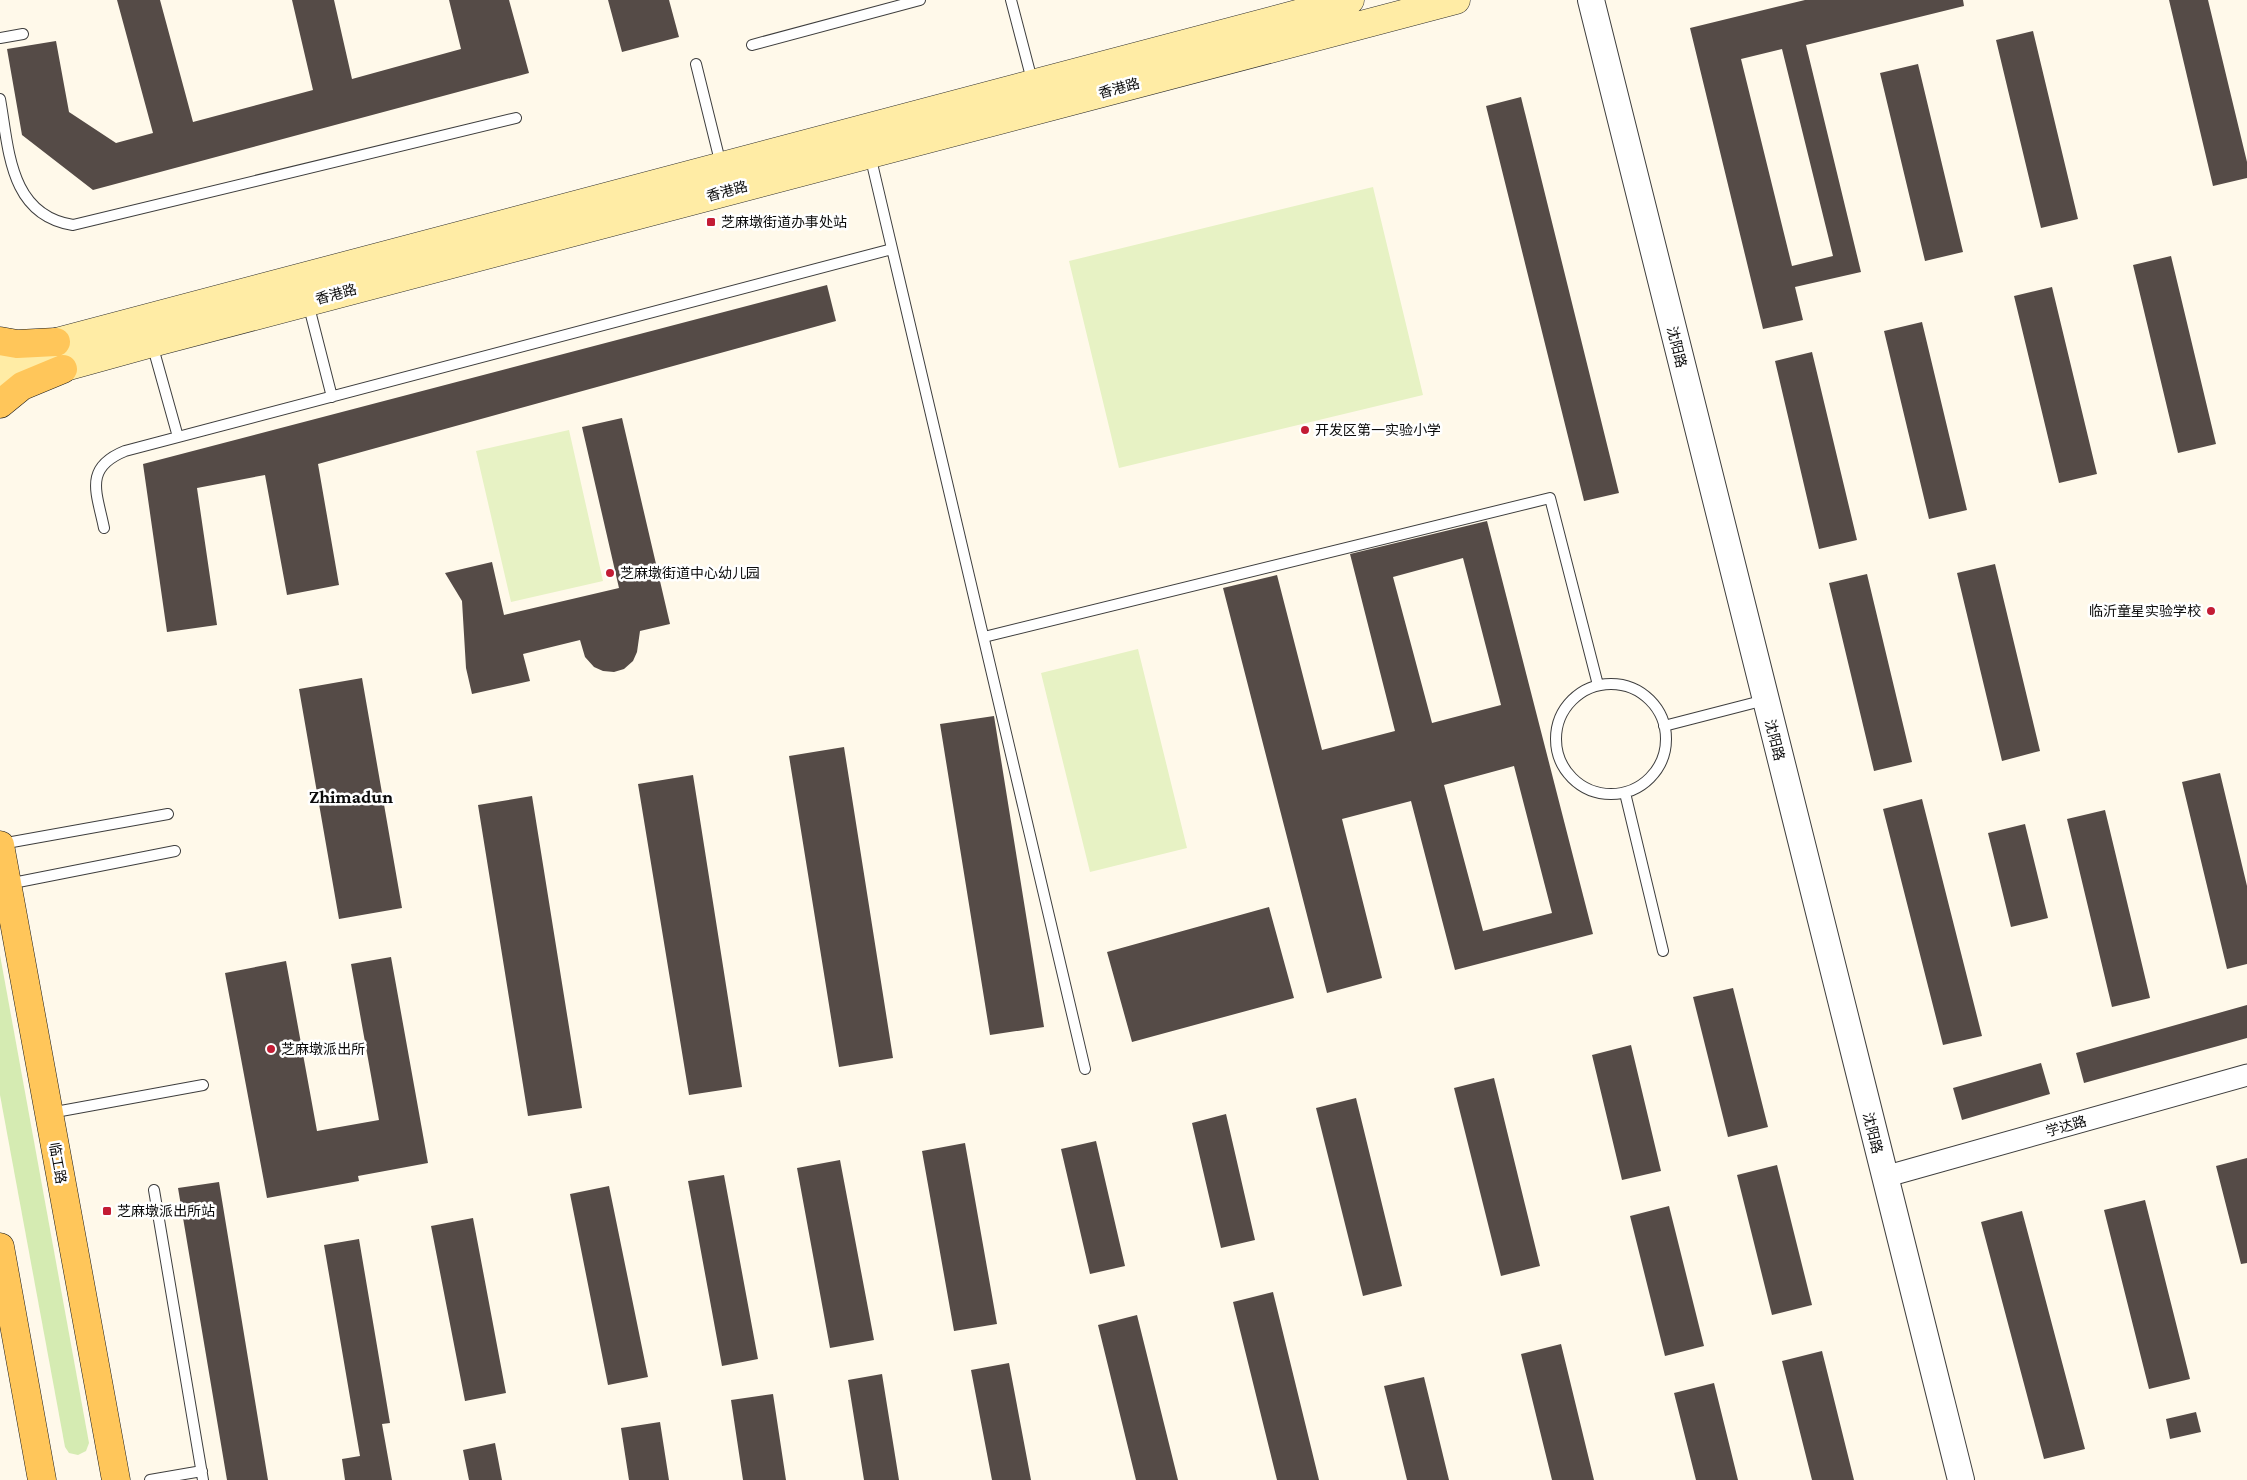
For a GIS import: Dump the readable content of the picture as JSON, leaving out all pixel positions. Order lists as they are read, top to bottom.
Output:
{
  "streets": {
    "main road": ["香港路", "临工路"],
    "street": ["沈阳路", "学达路"]
  },
  "crossings": [
    ["沈阳路", "学达路"]
  ],
  "districts": ["Zhimadun"],
  "places": {
    "transit": ["芝麻墩街道办事处站", "芝麻墩派出所站"],
    "other": [
      "开发区第一实验小学",
      "芝麻墩街道中心幼儿园",
      "临沂童星实验学校",
      "芝麻墩派出所"
    ]
  }
}
